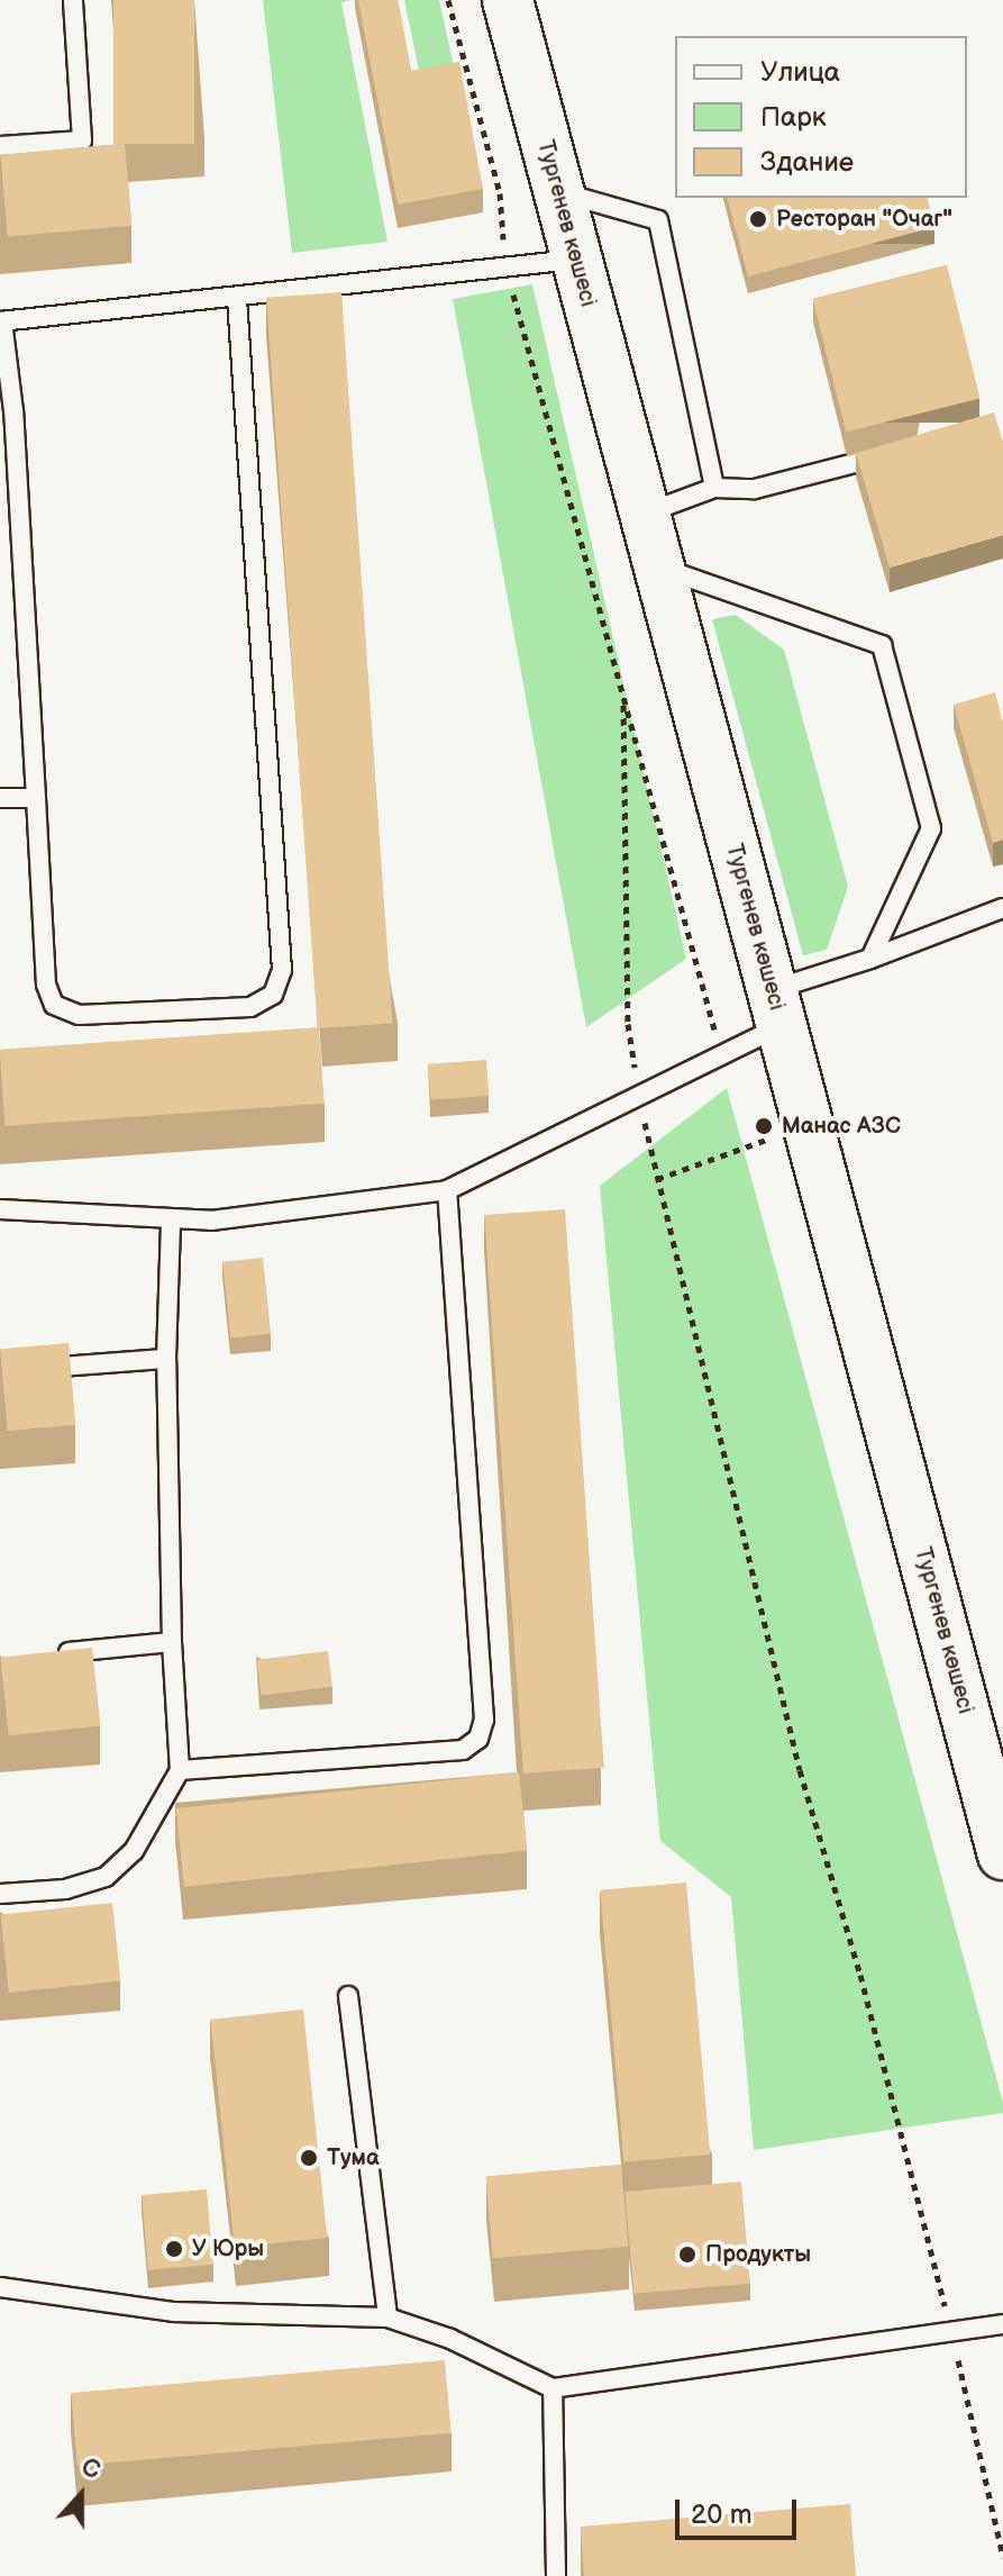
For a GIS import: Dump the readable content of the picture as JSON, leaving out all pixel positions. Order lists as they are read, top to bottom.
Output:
{
  "streets": {
    "main road": ["Тургенев көшесі"]
  },
  "places": [
    "Ресторан \"Очаг\"",
    "Манас АЗС",
    "Тума",
    "У Юры",
    "Продукты"
  ],
  "legend": ["Улица", "Парк", "Здание"],
  "scale_bar": "20 m",
  "north": "top"
}
